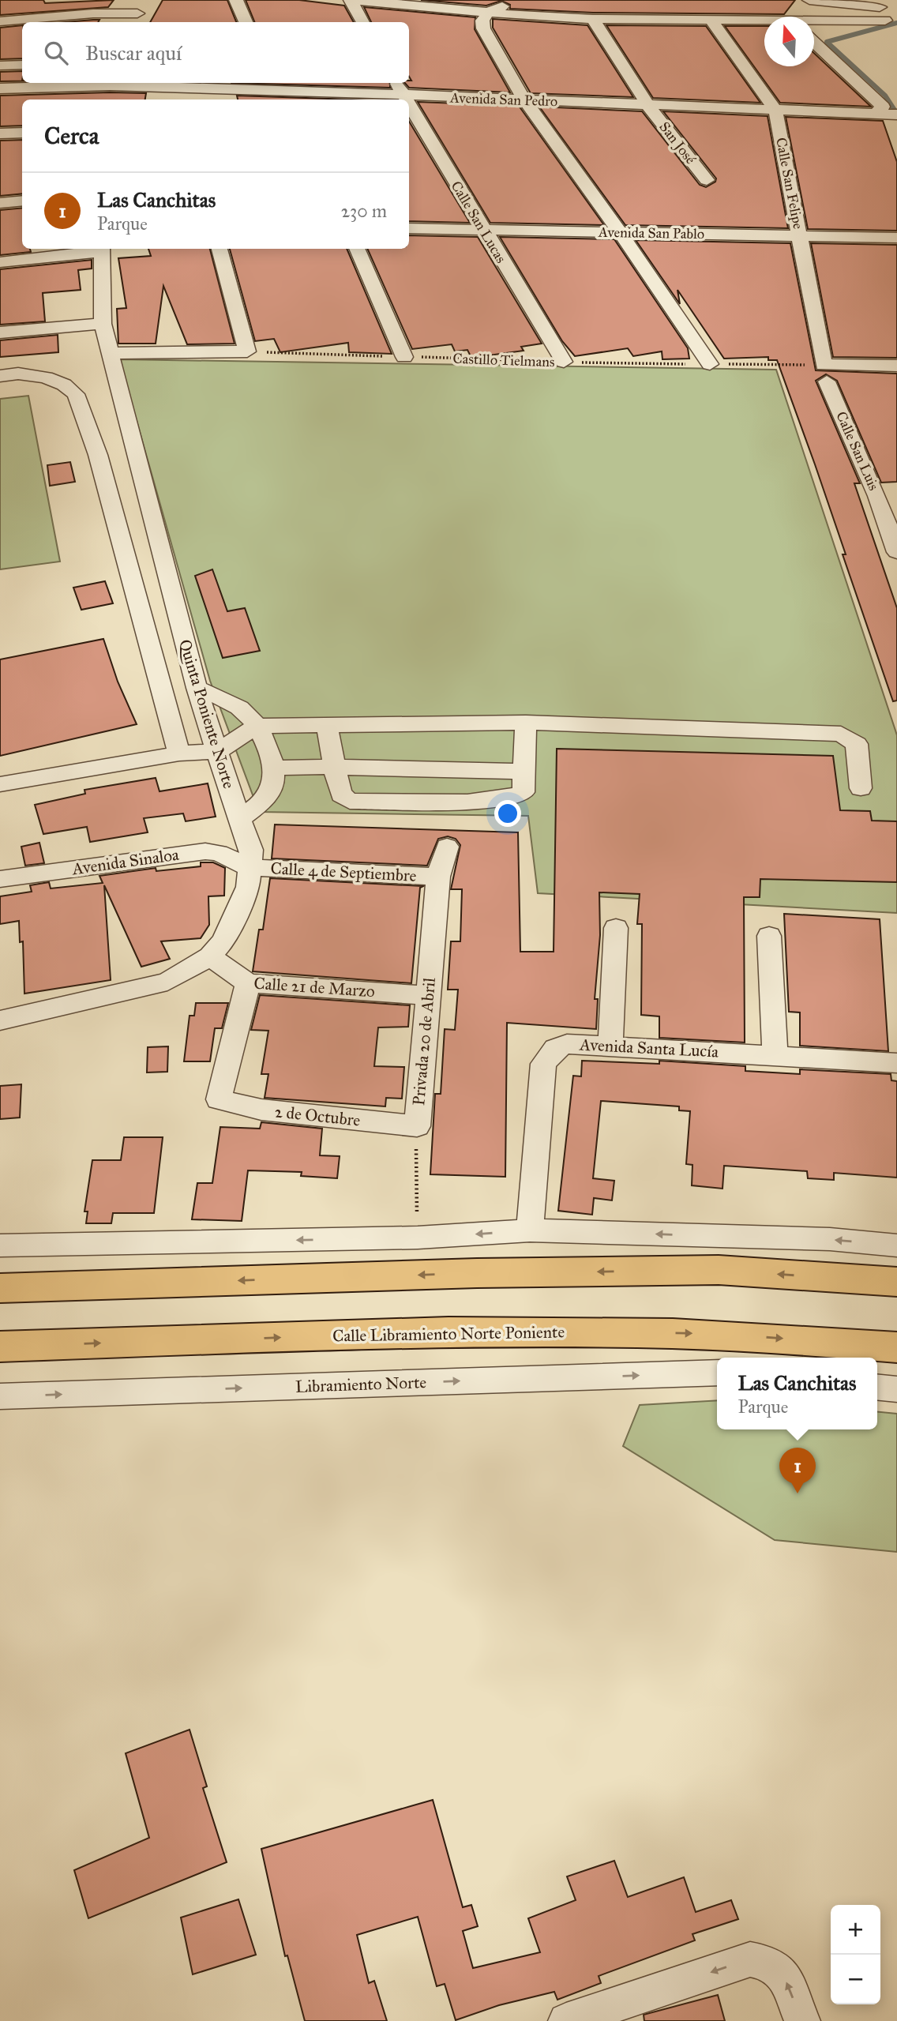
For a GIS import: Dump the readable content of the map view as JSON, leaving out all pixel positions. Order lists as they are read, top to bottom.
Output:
{
  "streets": {
    "highway": ["Calle Libramiento Norte Poniente"],
    "street": [
      "Avenida San Pedro",
      "San José",
      "Calle San Felipe",
      "Calle San Lucas",
      "Avenida San Pablo",
      "Calle San Luis",
      "Quinta Poniente Norte",
      "Avenida Sinaloa",
      "Calle 4 de Septiembre",
      "Calle 21 de Marzo",
      "Privada 20 de Abril",
      "Avenida Santa Lucía",
      "2 de Octubre",
      "Libramiento Norte"
    ],
    "path": ["Castillo Tielmans"]
  },
  "crossings": [
    ["Avenida San Pedro", "San José"],
    ["Avenida San Pedro", "Calle San Felipe"],
    ["Avenida San Pedro", "Calle San Lucas"],
    ["Calle San Felipe", "Avenida San Pablo"],
    ["Calle San Felipe", "Castillo Tielmans"],
    ["Calle San Felipe", "Calle San Luis"],
    ["Calle San Lucas", "Avenida San Pablo"],
    ["Calle San Lucas", "Castillo Tielmans"],
    ["Castillo Tielmans", "Calle San Luis"],
    ["Quinta Poniente Norte", "Avenida Sinaloa"],
    ["Quinta Poniente Norte", "Calle 4 de Septiembre"],
    ["Quinta Poniente Norte", "Calle 21 de Marzo"],
    ["Avenida Sinaloa", "Calle 4 de Septiembre"],
    ["Calle 4 de Septiembre", "Privada 20 de Abril"],
    ["Calle 21 de Marzo", "Privada 20 de Abril"],
    ["Calle 21 de Marzo", "2 de Octubre"],
    ["Privada 20 de Abril", "2 de Octubre"]
  ],
  "north": "top",
  "page": {
    "search": "Buscar aquí",
    "heading": "Cerca",
    "list": [
      {
        "mark": "1",
        "name": "Las Canchitas",
        "note": "Parque",
        "value": "230 m"
      }
    ],
    "popup": ["Las Canchitas", "Parque"],
    "pins": "1",
    "map_buttons": ["+", "−"]
  }
}
